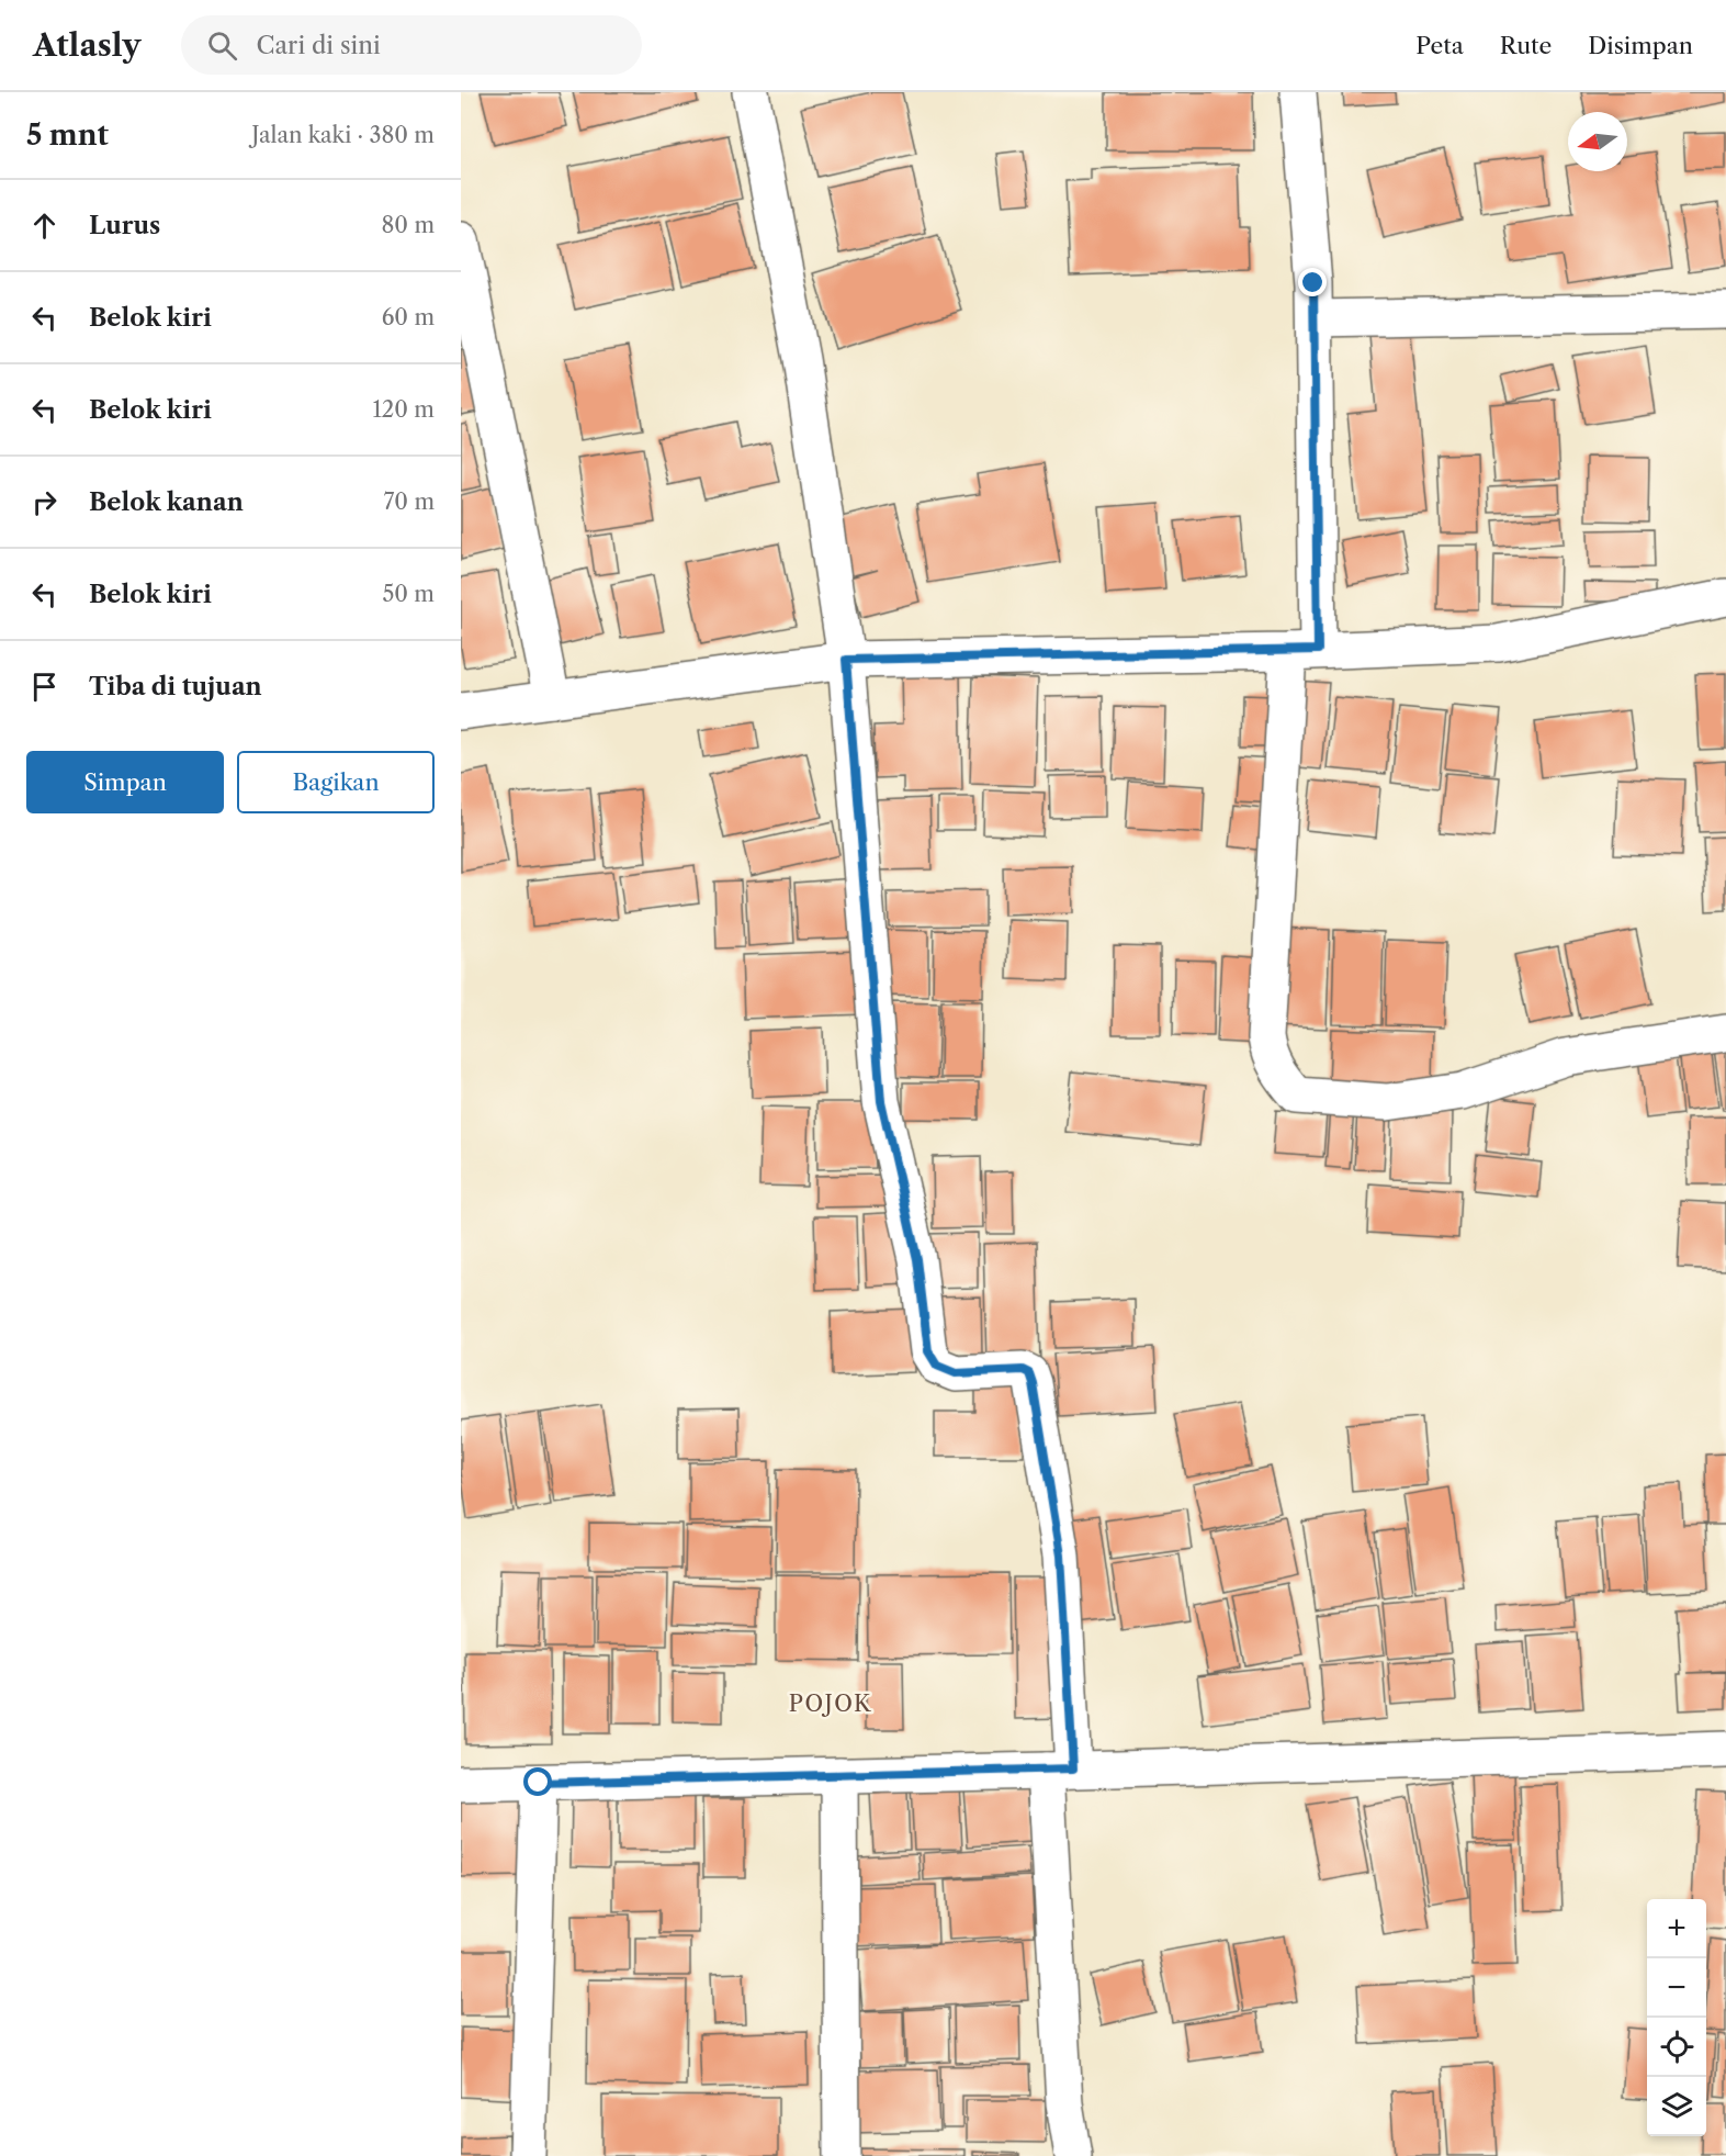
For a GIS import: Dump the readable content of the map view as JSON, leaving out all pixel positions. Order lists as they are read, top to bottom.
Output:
{
  "districts": ["POJOK"],
  "north": "left",
  "page": {
    "header": "Atlasly",
    "search": "Cari di sini",
    "nav": ["Peta", "Rute", "Disimpan"],
    "heading": ["5 mnt", "Jalan kaki · 380 m"],
    "list": [
      ["Lurus", "80 m"],
      ["Belok kiri", "60 m"],
      ["Belok kiri", "120 m"],
      ["Belok kanan", "70 m"],
      ["Belok kiri", "50 m"],
      "Tiba di tujuan"
    ],
    "buttons": ["Simpan", "Bagikan"],
    "map_buttons": ["+", "−"]
  }
}
